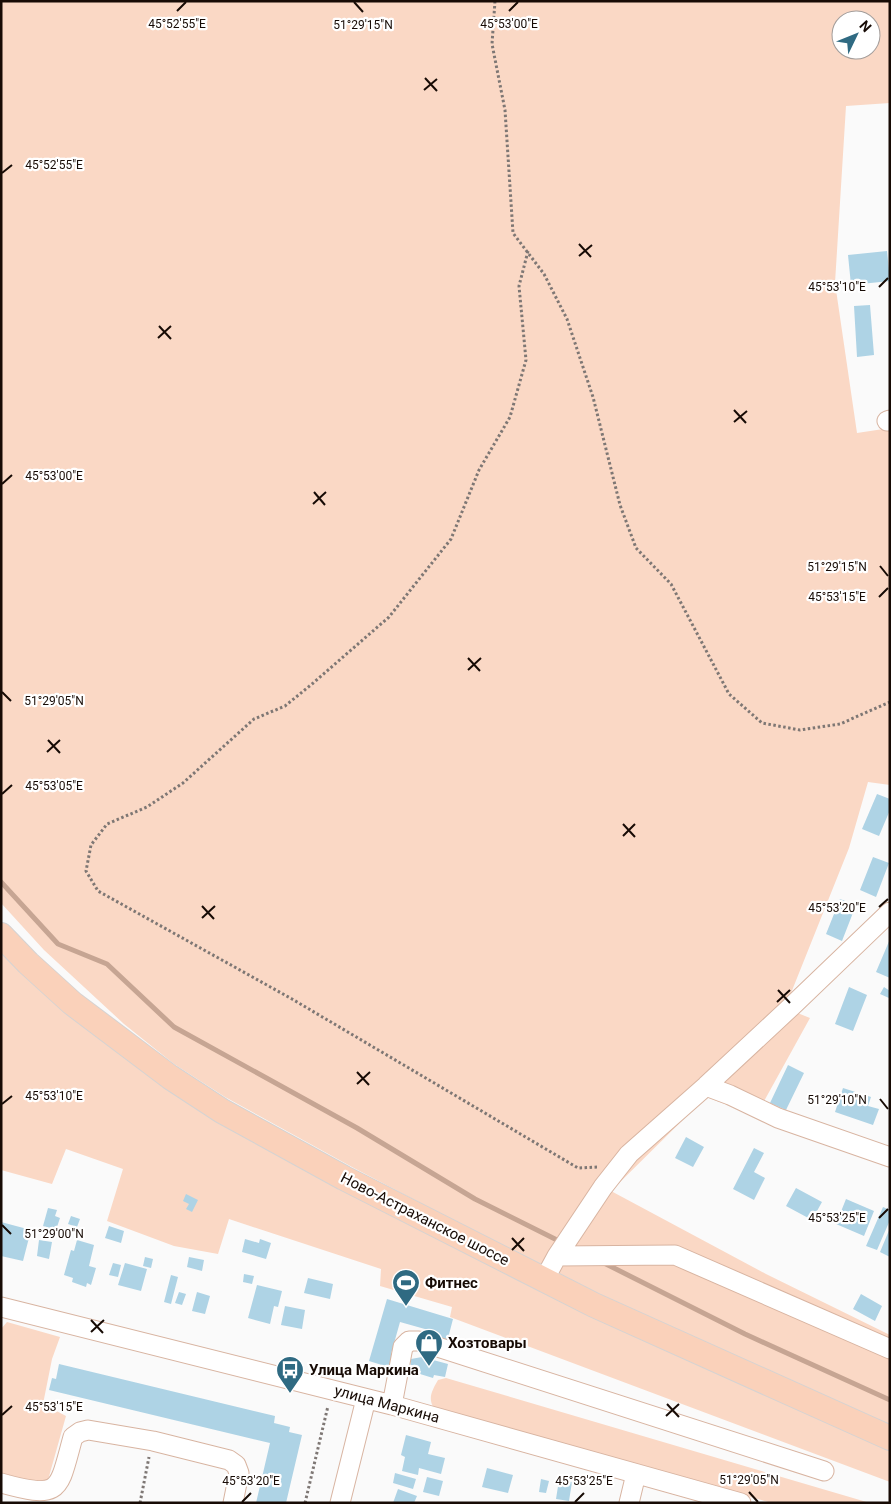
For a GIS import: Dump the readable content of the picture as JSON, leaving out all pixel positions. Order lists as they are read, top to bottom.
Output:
{
  "streets": {
    "main road": ["Ново-Астраханское шоссе"],
    "street": ["улица Маркина"]
  },
  "places": {
    "sports": ["Фитнес"],
    "shop": ["Хозтовары"],
    "bus stop": ["Улица Маркина"]
  },
  "north": "top right",
  "coordinates": [
    "45°53'00\"E",
    "45°52'55\"E",
    "51°29'15\"N",
    "45°53'10\"E",
    "45°53'15\"E",
    "51°29'05\"N",
    "45°53'05\"E",
    "45°53'20\"E",
    "51°29'10\"N",
    "45°53'25\"E",
    "51°29'00\"N"
  ]
}
